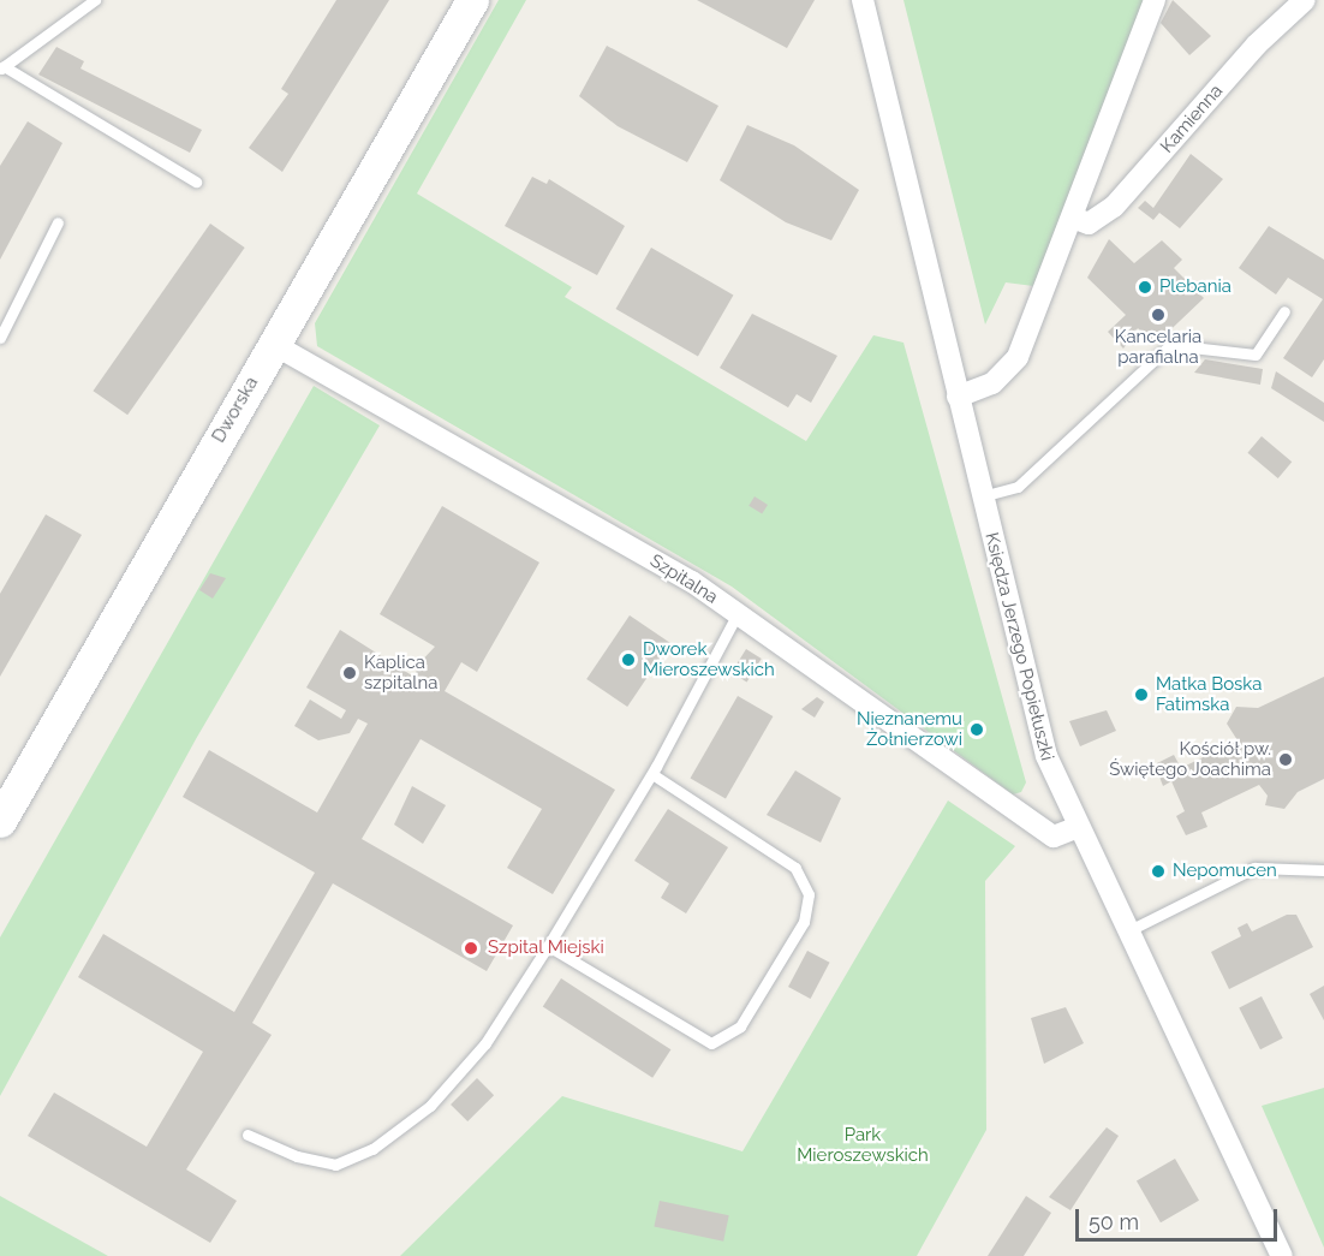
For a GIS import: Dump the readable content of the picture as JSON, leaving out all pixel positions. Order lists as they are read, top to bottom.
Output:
{
  "streets": {
    "street": [
      "Kamienna",
      "Dworska",
      "Szpitalna",
      "Księdza Jerzego Popiełuszki"
    ]
  },
  "crossings": [
    ["Dworska", "Szpitalna"],
    ["Szpitalna", "Księdza Jerzego Popiełuszki"]
  ],
  "parks": ["Park Mieroszewskich"],
  "places": [
    "Plebania",
    "Kancelaria parafialna",
    "Dworek Mieroszewskich",
    "Kaplica szpitalna",
    "Matka Boska Fatimska",
    "Nieznanemu Żołnierzowi",
    "Kościół pw. Świętego Joachima",
    "Nepomucen",
    "Szpital Miejski"
  ],
  "scale_bar": "50 m"
}
